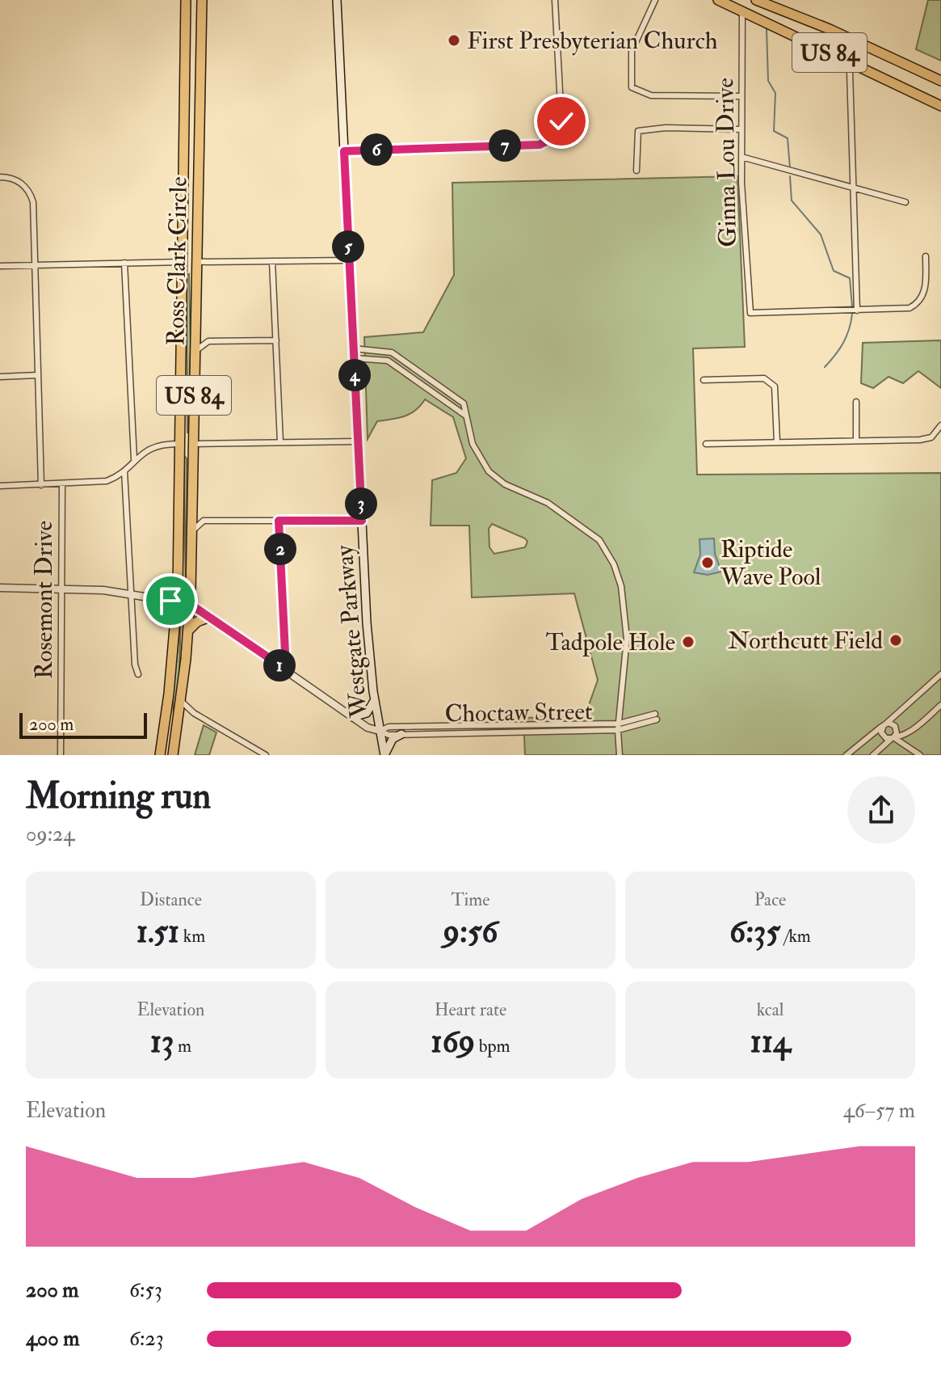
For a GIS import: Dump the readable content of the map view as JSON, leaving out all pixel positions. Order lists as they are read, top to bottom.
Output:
{
  "streets": {
    "highway": ["US 84", "Ross Clark Circle"],
    "main road": ["Westgate Parkway"],
    "street": ["Ginna Lou Drive", "Rosemont Drive", "Choctaw Street"]
  },
  "crossings": [
    ["US 84", "Ginna Lou Drive"],
    ["Ross Clark Circle", "Choctaw Street"],
    ["Rosemont Drive", "Choctaw Street"],
    ["Westgate Parkway", "Choctaw Street"]
  ],
  "places": [
    "First Presbyterian Church",
    "Riptide Wave Pool",
    "Northcutt Field",
    "Tadpole Hole"
  ],
  "scale_bar": "200 m",
  "page": {
    "pins": [
      "7",
      "6",
      "5",
      "4",
      "3",
      "2",
      "1"
    ],
    "scale": "200 m",
    "heading": ["Morning run", "09:24"],
    "stats": [
      ["Distance", "1.51 km"],
      ["Time", "9:56"],
      ["Pace", "6:35 /km"],
      ["Elevation", "13 m"],
      ["Heart rate", "169 bpm"],
      ["kcal", "114"]
    ],
    "chart": ["Elevation", "46–57 m"],
    "list": [
      {
        "name": "200 m",
        "note": "6:53"
      },
      {
        "name": "400 m",
        "note": "6:23"
      }
    ]
  }
}
